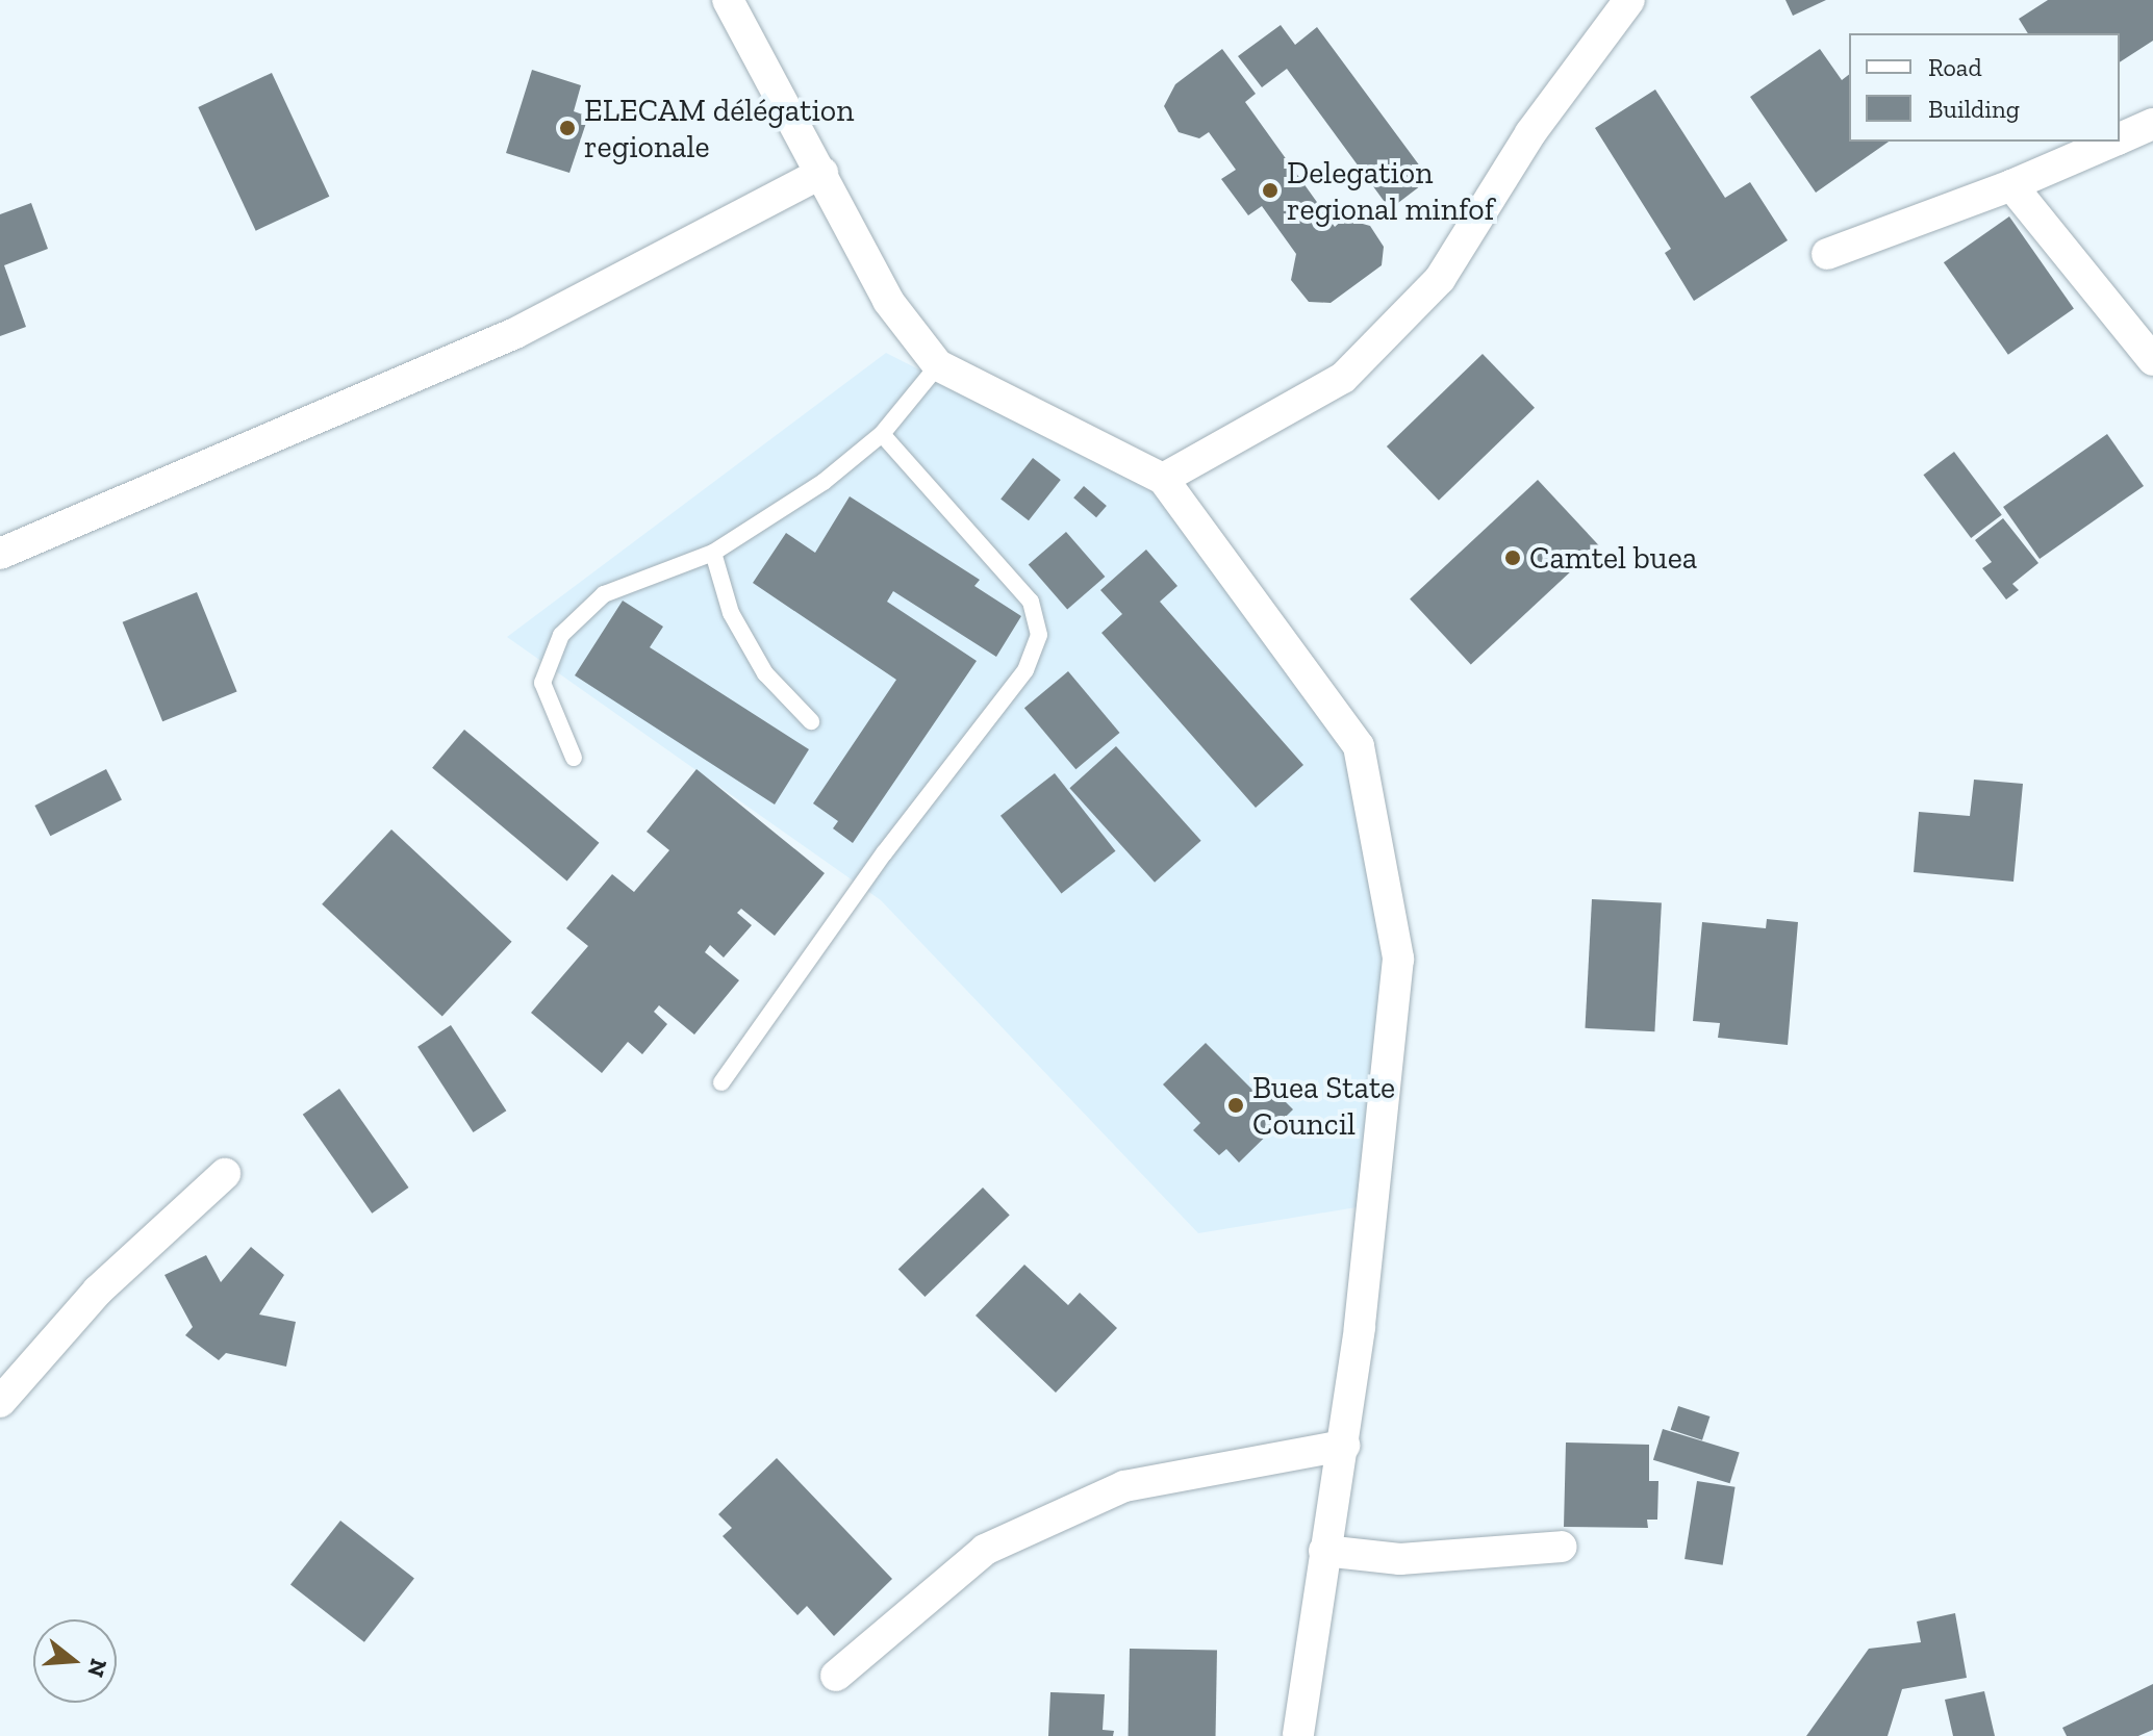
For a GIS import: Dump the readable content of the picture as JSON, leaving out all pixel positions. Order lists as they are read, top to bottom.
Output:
{
  "places": [
    "ELECAM délégation regionale",
    "Delegation regional minfof",
    "Camtel buea",
    "Buea State Council"
  ],
  "legend": ["Road", "Building"],
  "north": "right"
}
